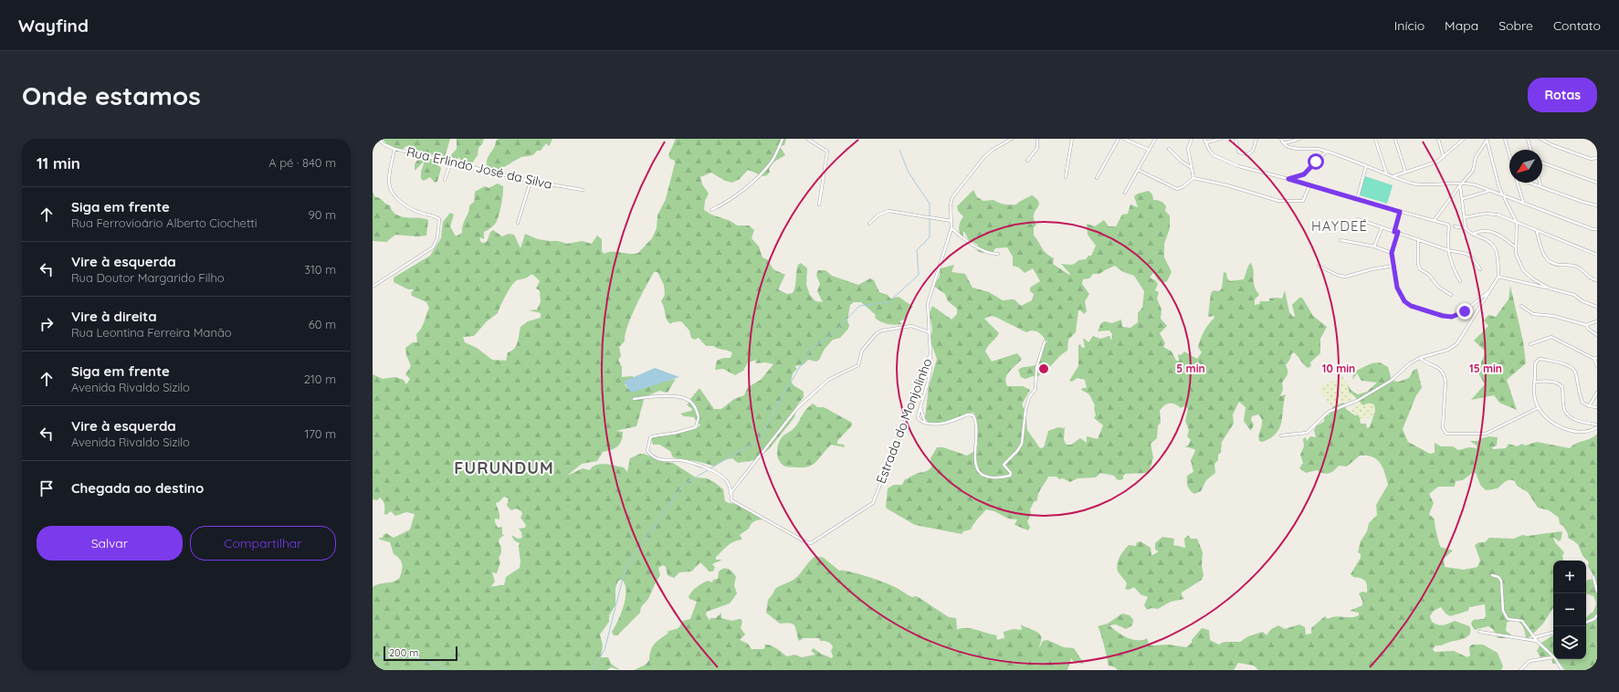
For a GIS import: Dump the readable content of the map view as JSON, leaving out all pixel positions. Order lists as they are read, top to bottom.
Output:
{
  "streets": {
    "street": ["Rua Erlindo José da Silva", "Estrada do Monjolinho"]
  },
  "districts": ["HAYDEÉ", "FURUNDUM"],
  "scale_bar": "200 m",
  "north": "bottom left",
  "page": {
    "header": "Wayfind",
    "nav": [
      "Início",
      "Mapa",
      "Sobre",
      "Contato"
    ],
    "buttons": [
      "Rotas",
      ["Salvar", "Compartilhar"]
    ],
    "title": "Onde estamos",
    "heading": ["11 min", "A pé · 840 m"],
    "list": [
      ["Siga em frente", "Rua Ferrovioário Alberto Ciochetti", "90 m"],
      ["Vire à esquerda", "Rua Doutor Margarido Filho", "310 m"],
      ["Vire à direita", "Rua Leontina Ferreira Manão", "60 m"],
      ["Siga em frente", "Avenida Rivaldo Sizilo", "210 m"],
      ["Vire à esquerda", "Avenida Rivaldo Sizilo", "170 m"],
      "Chegada ao destino"
    ],
    "map_buttons": ["+", "−"],
    "scale": "200 m"
  },
  "rings": ["5 min", "10 min", "15 min"]
}
